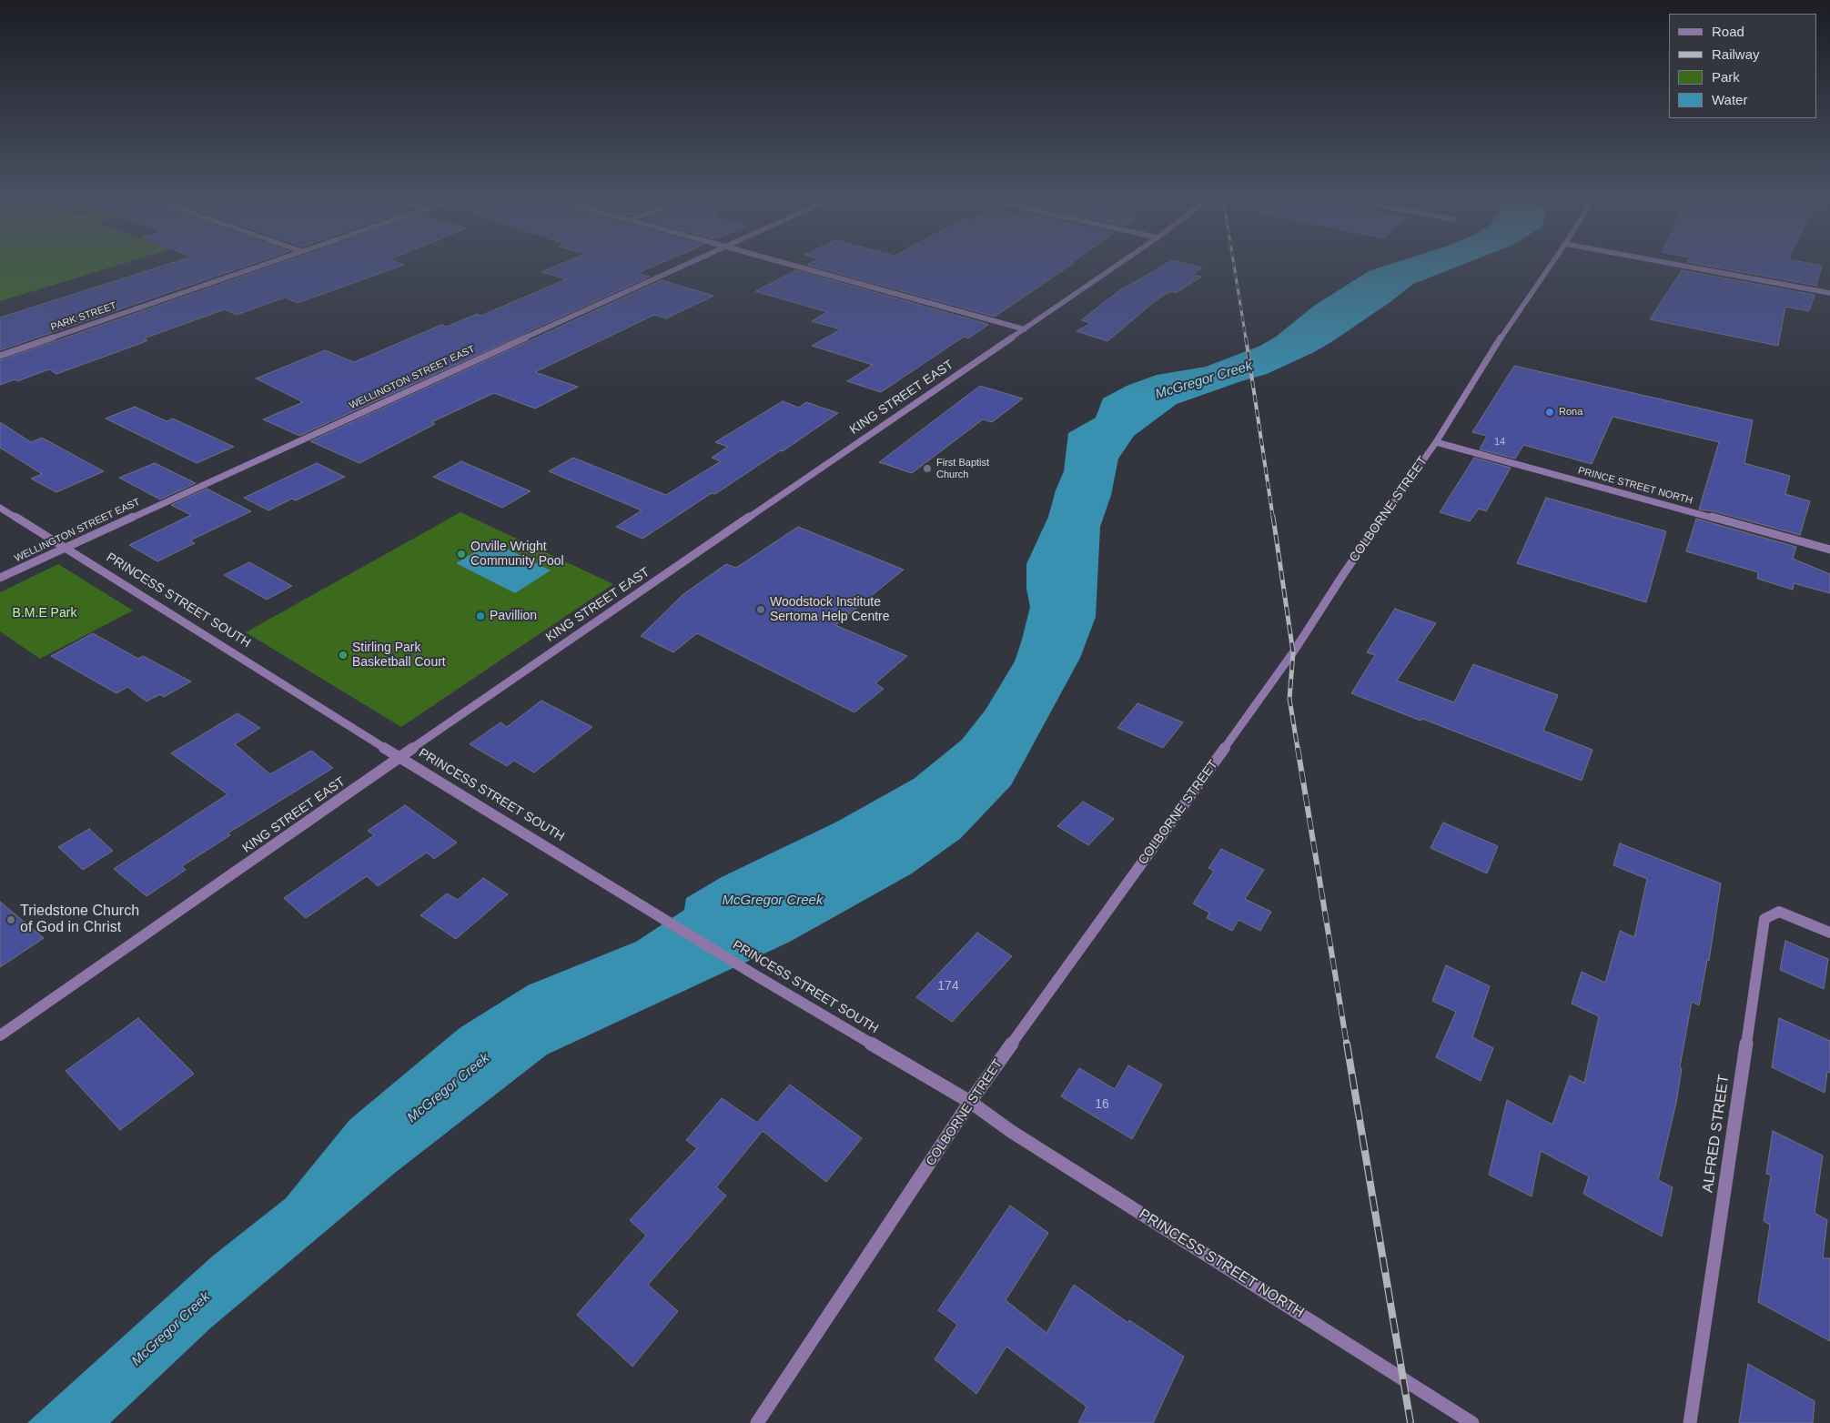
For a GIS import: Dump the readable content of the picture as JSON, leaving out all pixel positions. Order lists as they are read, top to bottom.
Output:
{
  "streets": {
    "street": [
      "PARK STREET",
      "WELLINGTON STREET EAST",
      "KING STREET EAST",
      "PRINCE STREET NORTH",
      "COLBORNE STREET",
      "PRINCESS STREET SOUTH",
      "ALFRED STREET",
      "PRINCESS STREET NORTH"
    ]
  },
  "crossings": [
    ["WELLINGTON STREET EAST", "PRINCESS STREET SOUTH"],
    ["KING STREET EAST", "PRINCESS STREET SOUTH"],
    ["PRINCE STREET NORTH", "COLBORNE STREET"],
    ["COLBORNE STREET", "PRINCESS STREET SOUTH"],
    ["COLBORNE STREET", "PRINCESS STREET NORTH"],
    ["PRINCESS STREET SOUTH", "PRINCESS STREET NORTH"]
  ],
  "water": ["McGregor Creek"],
  "parks": ["B.M.E Park"],
  "places": [
    "Rona",
    "First Baptist Church",
    "Orville Wright Community Pool",
    "Woodstock Institute Sertoma Help Centre",
    "Pavillion",
    "Stirling Park Basketball Court",
    "Triedstone Church of God in Christ"
  ],
  "house_numbers": ["14", "174", "16"],
  "legend": [
    "Road",
    "Railway",
    "Park",
    "Water"
  ]
}
